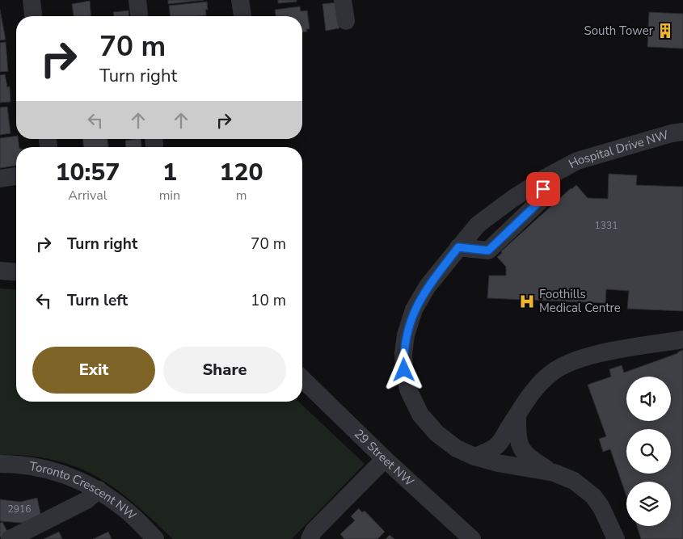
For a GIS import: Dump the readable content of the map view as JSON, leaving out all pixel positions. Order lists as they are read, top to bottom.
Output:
{
  "streets": {
    "street": ["Hospital Drive NW", "29 Street NW", "Toronto Crescent NW"]
  },
  "places": {
    "building": ["South Tower"],
    "hospital": ["Foothills Medical Centre"]
  },
  "house_numbers": ["1331", "2916"],
  "page": {
    "turn": ["70 m", "Turn right"],
    "eta": [
      "10:57",
      "Arrival",
      "1",
      "min",
      "120",
      "m"
    ],
    "list": [
      {
        "name": "Turn right",
        "value": "70 m"
      },
      {
        "name": "Turn left",
        "value": "10 m"
      }
    ],
    "buttons": ["Exit", "Share"]
  }
}
